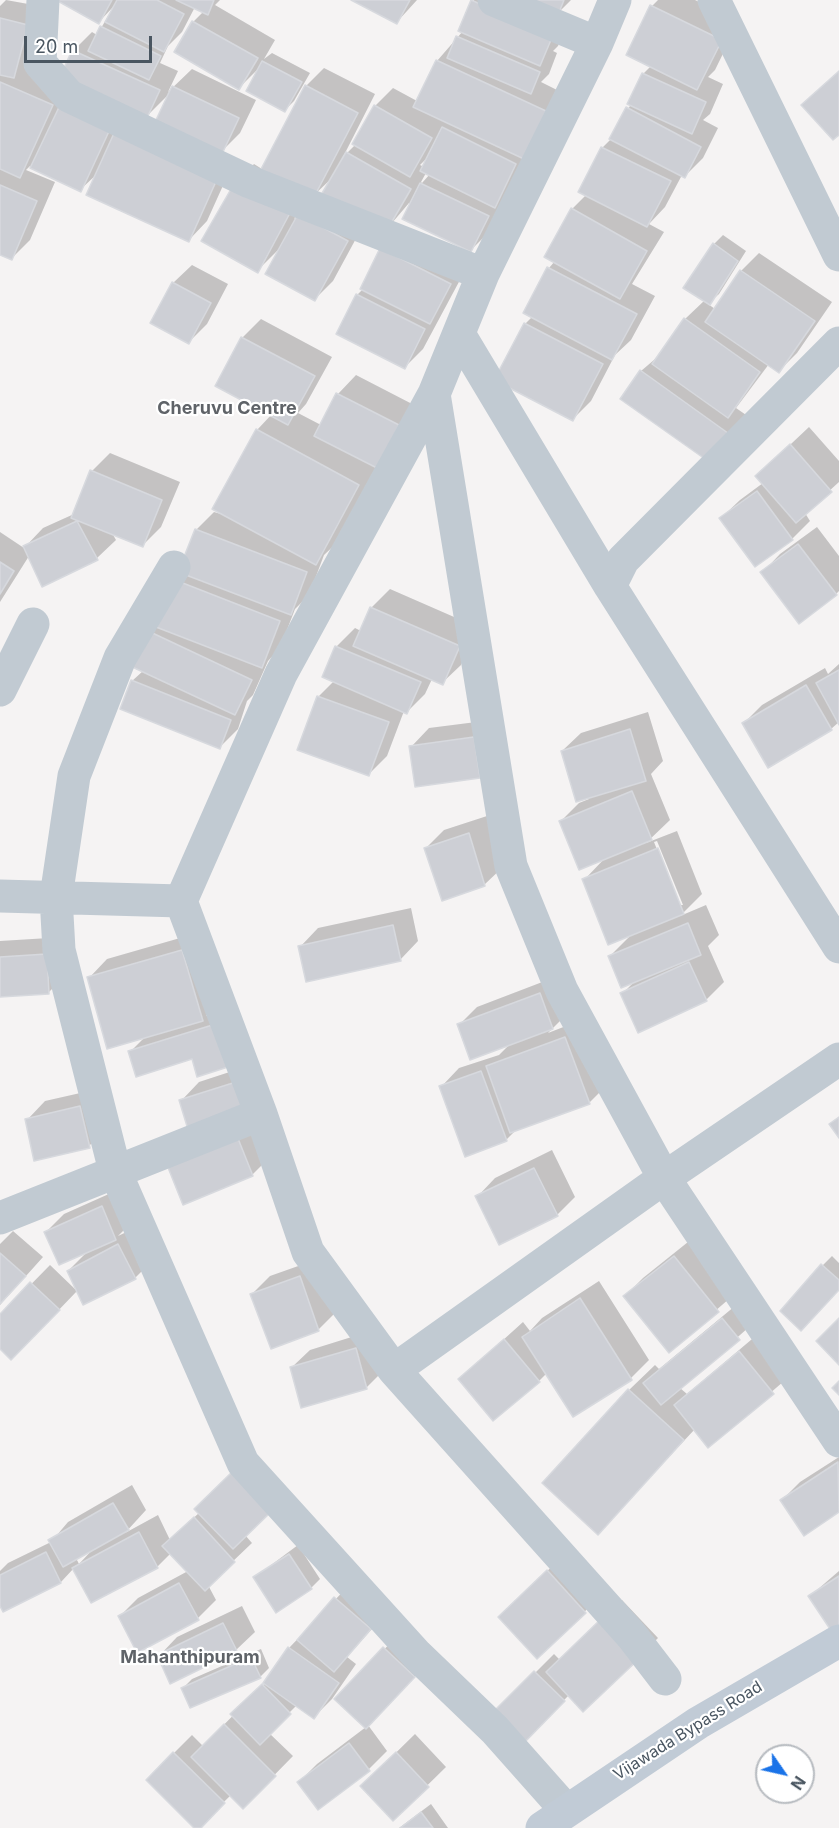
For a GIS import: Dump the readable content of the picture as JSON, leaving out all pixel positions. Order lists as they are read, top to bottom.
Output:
{
  "streets": {
    "main road": ["Vijawada Bypass Road"]
  },
  "districts": ["Cheruvu Centre", "Mahanthipuram"],
  "scale_bar": "20 m",
  "north": "bottom right"
}
